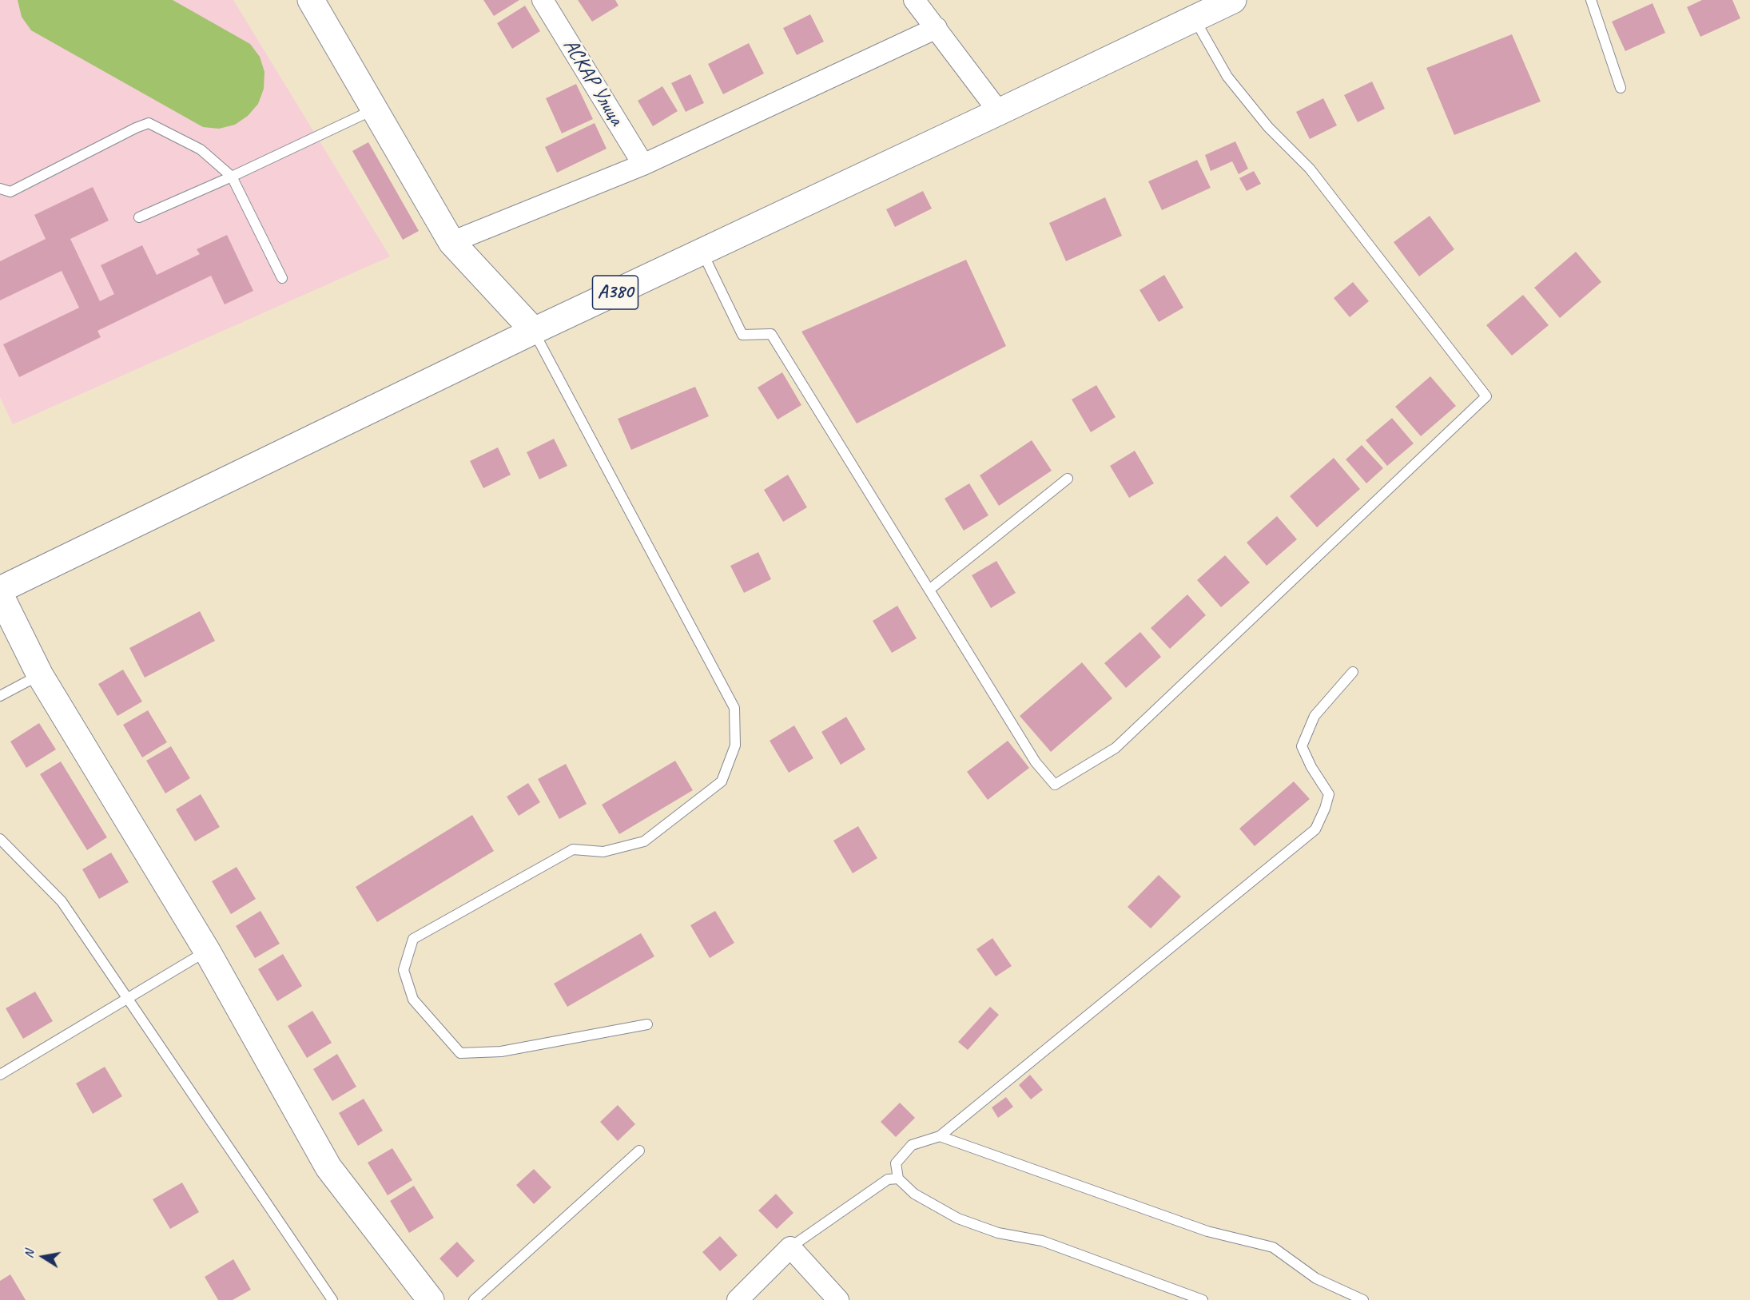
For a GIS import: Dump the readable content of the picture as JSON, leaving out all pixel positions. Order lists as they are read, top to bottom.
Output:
{
  "streets": {
    "main road": ["A380"],
    "street": ["АСКАР Улица"]
  },
  "north": "left"
}
